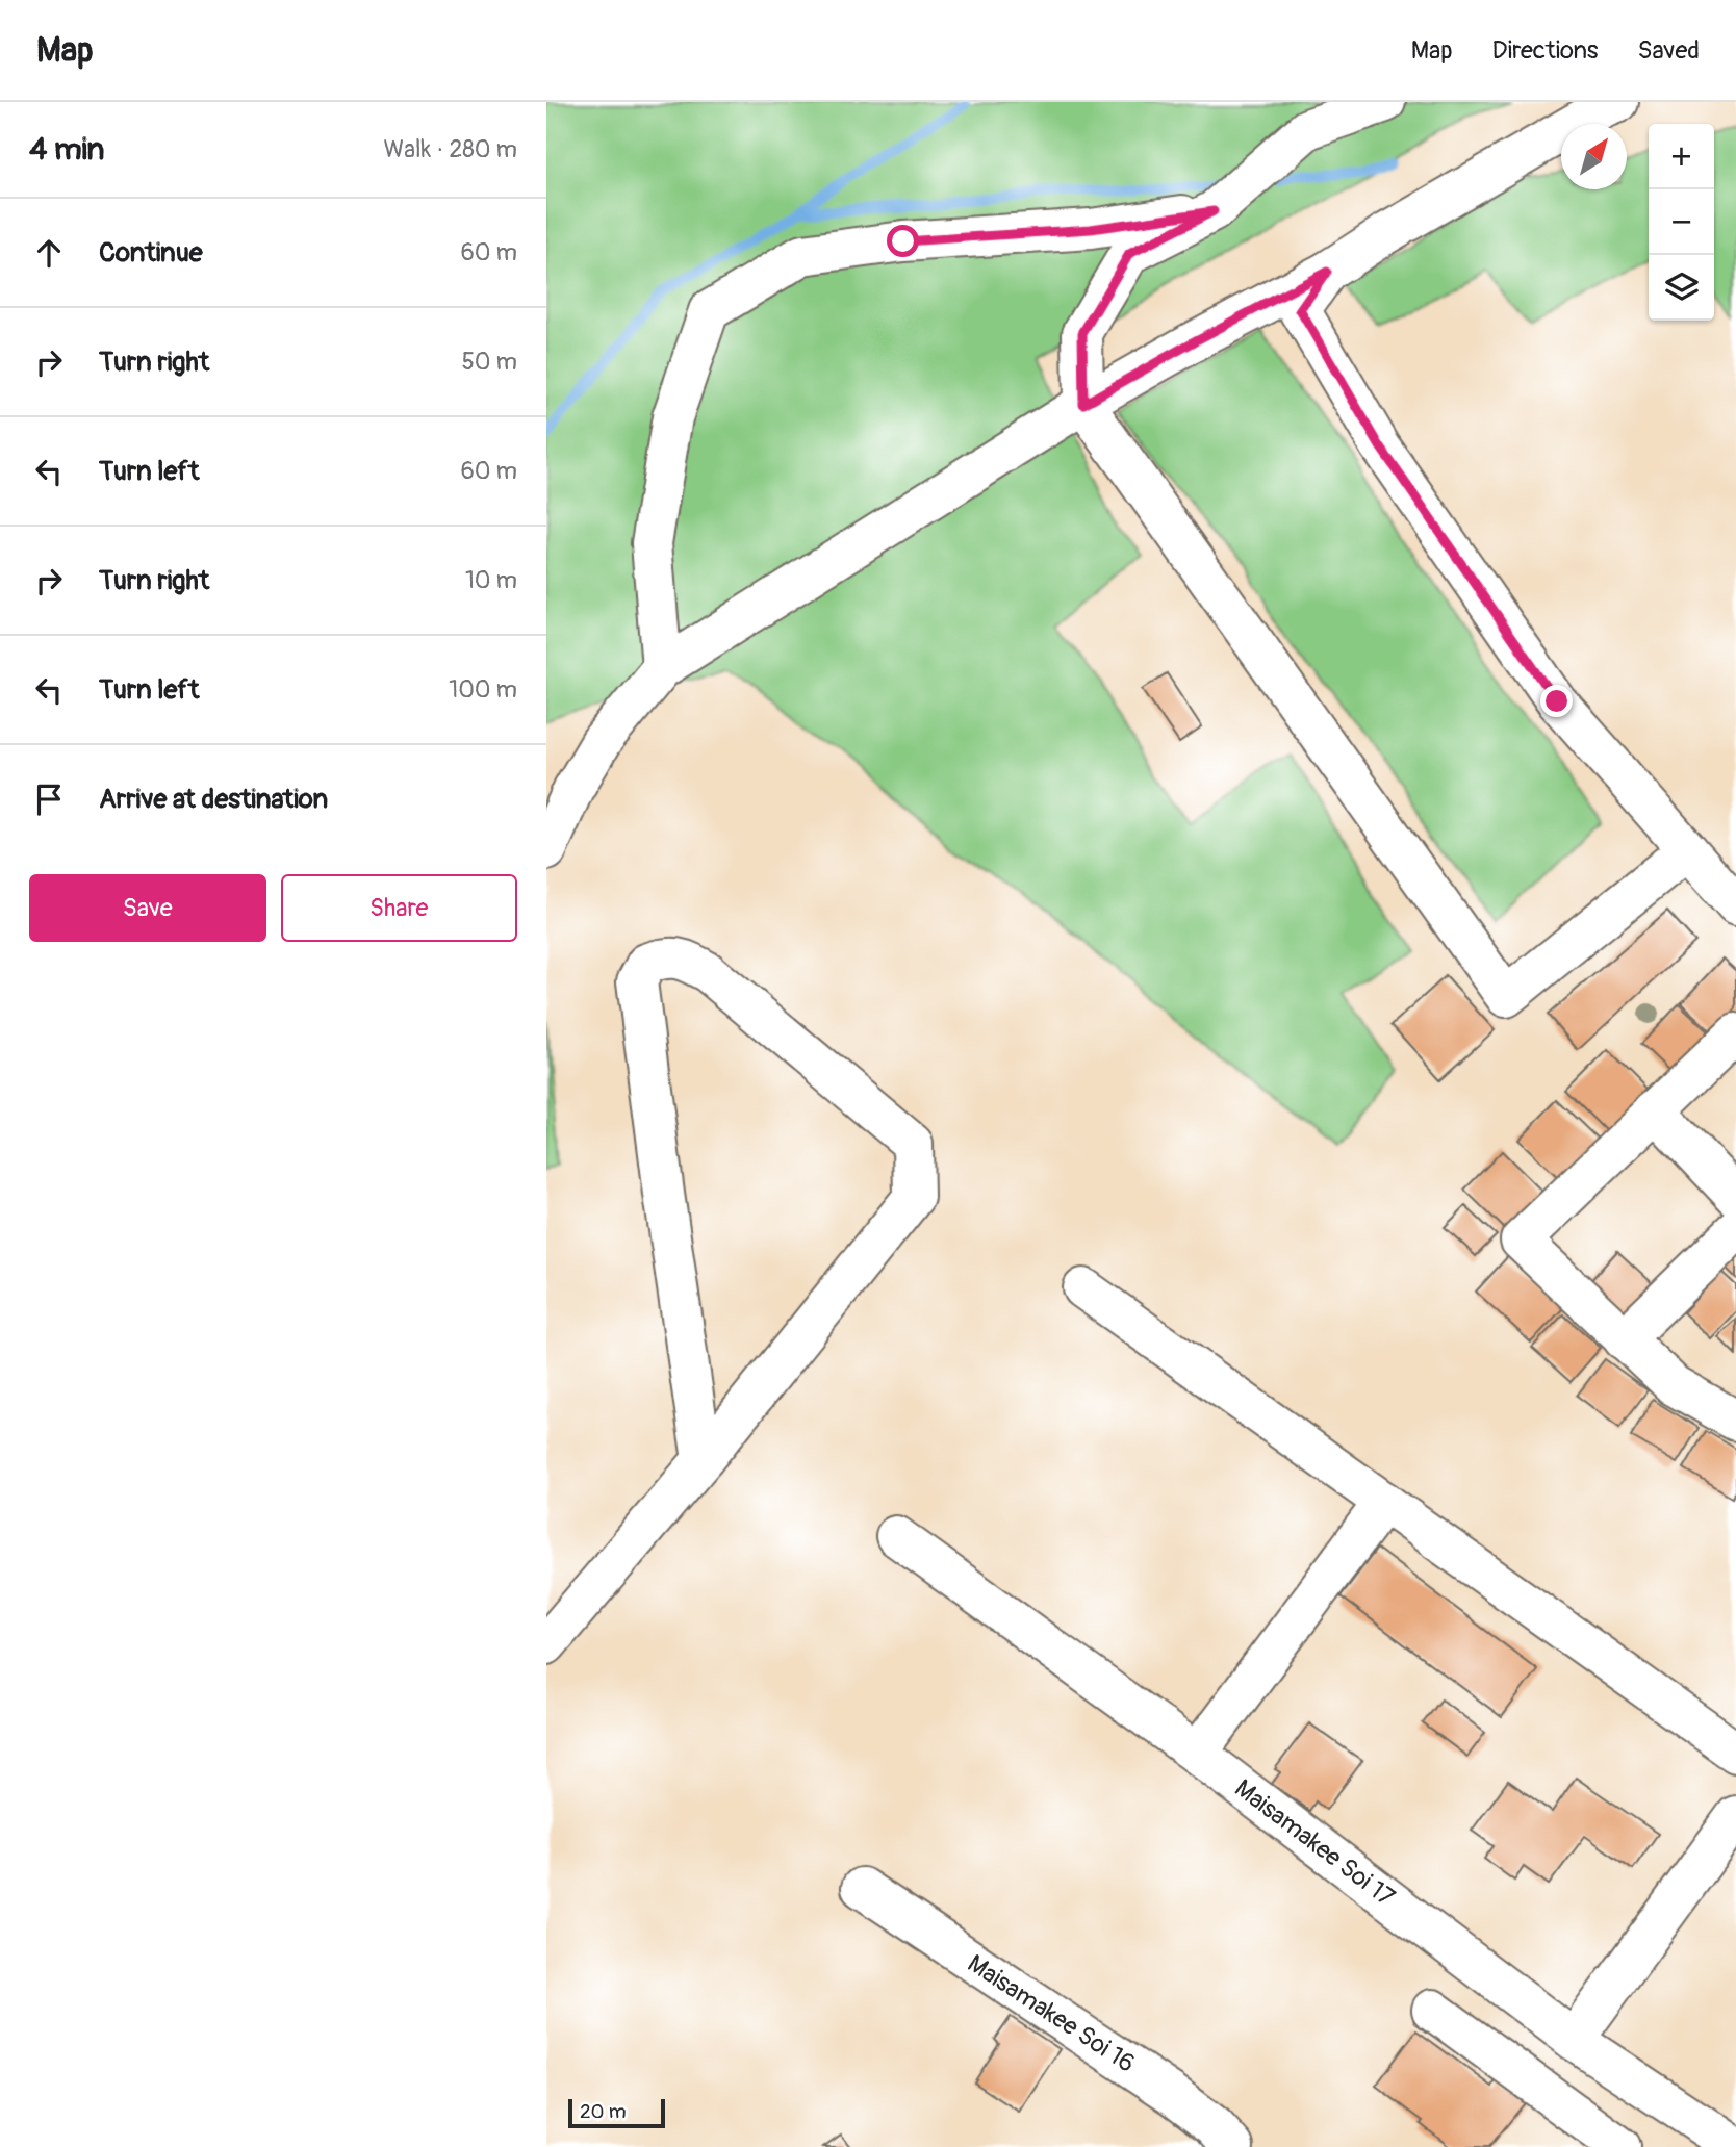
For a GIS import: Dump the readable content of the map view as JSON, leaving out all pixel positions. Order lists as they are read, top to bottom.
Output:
{
  "streets": {
    "street": ["Maisamakee Soi 17", "Maisamakee Soi 16"]
  },
  "scale_bar": "20 m",
  "north": "top right",
  "page": {
    "header": "Map",
    "nav": ["Map", "Directions", "Saved"],
    "heading": ["4 min", "Walk · 280 m"],
    "map_buttons": ["+", "−"],
    "list": [
      ["Continue", "60 m"],
      ["Turn right", "50 m"],
      ["Turn left", "60 m"],
      ["Turn right", "10 m"],
      ["Turn left", "100 m"],
      "Arrive at destination"
    ],
    "buttons": ["Save", "Share"],
    "scale": "20 m"
  }
}
